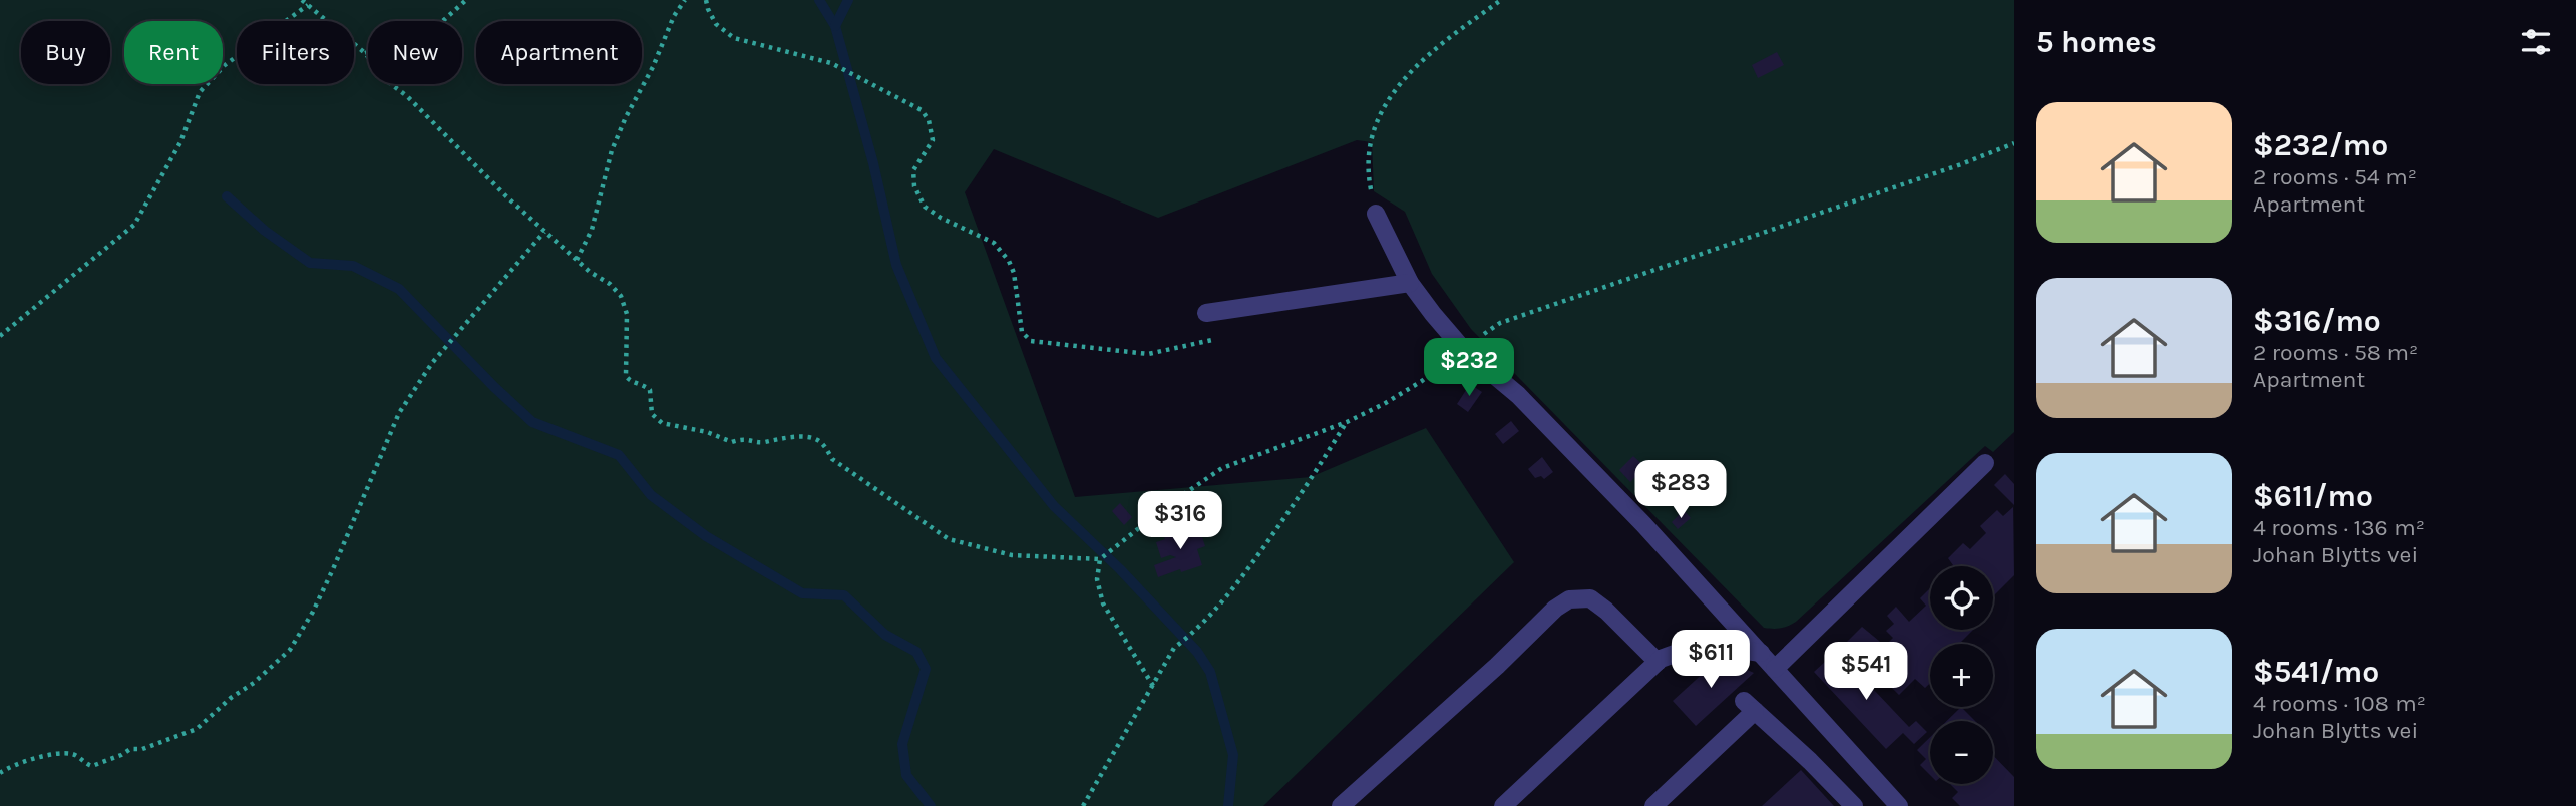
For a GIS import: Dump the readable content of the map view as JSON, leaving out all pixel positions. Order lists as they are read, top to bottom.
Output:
{
  "page": {
    "heading": "5 homes",
    "chip": [
      "Buy",
      "Rent",
      "Filters",
      "New",
      "Apartment"
    ],
    "list": [
      {
        "name": "$232/mo",
        "note": "2 rooms · 54 m² · Apartment"
      },
      {
        "name": "$316/mo",
        "note": "2 rooms · 58 m² · Apartment"
      },
      {
        "name": "$611/mo",
        "note": "4 rooms · 136 m² · Johan Blytts vei"
      },
      {
        "name": "$541/mo",
        "note": "4 rooms · 108 m² · Johan Blytts vei"
      }
    ],
    "price": [
      "$232",
      "$283",
      "$316",
      "$611",
      "$541"
    ],
    "map_buttons": ["+", "−"]
  }
}
